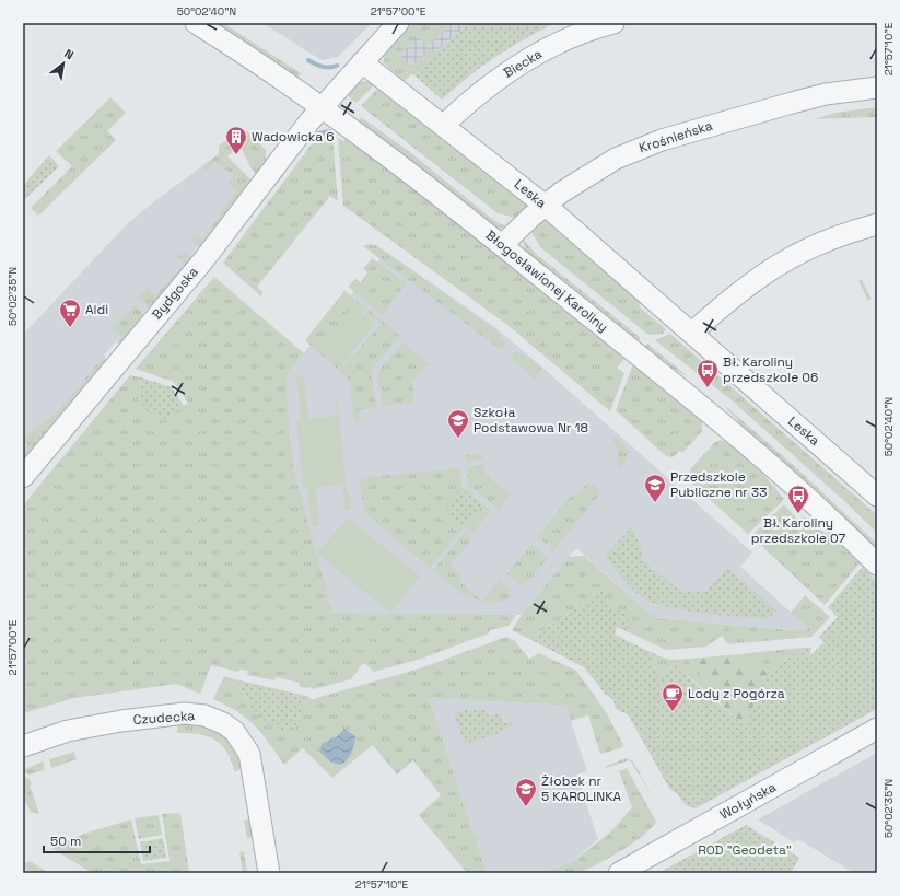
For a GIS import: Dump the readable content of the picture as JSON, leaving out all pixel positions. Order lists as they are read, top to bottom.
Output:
{
  "streets": {
    "street": [
      "Biecka",
      "Krośnieńska",
      "Leska",
      "Błogosławionej Karoliny",
      "Bydgoska",
      "Czudecka",
      "Wołyńska"
    ]
  },
  "crossings": [
    ["Biecka", "Leska"],
    ["Krośnieńska", "Leska"],
    ["Krośnieńska", "Błogosławionej Karoliny"],
    ["Leska", "Bydgoska"],
    ["Błogosławionej Karoliny", "Bydgoska"]
  ],
  "parks": ["ROD \"Geodeta\""],
  "places": {
    "building": ["Wadowicka 6"],
    "supermarket": ["Aldi"],
    "bus stop": ["Bł. Karoliny przedszkole 06", "Bł. Karoliny przedszkole 07"],
    "school or university": ["Szkoła Podstawowa Nr 18", "Przedszkole Publiczne nr 33", "Żłobek nr 5 KAROLINKA"],
    "cafe": ["Lody z Pogórza"]
  },
  "scale_bar": "50 m",
  "north": "top right",
  "coordinates": [
    "50°02'40\"N",
    "21°57'00\"E",
    "21°57'10\"E",
    "50°02'35\"N"
  ]
}
